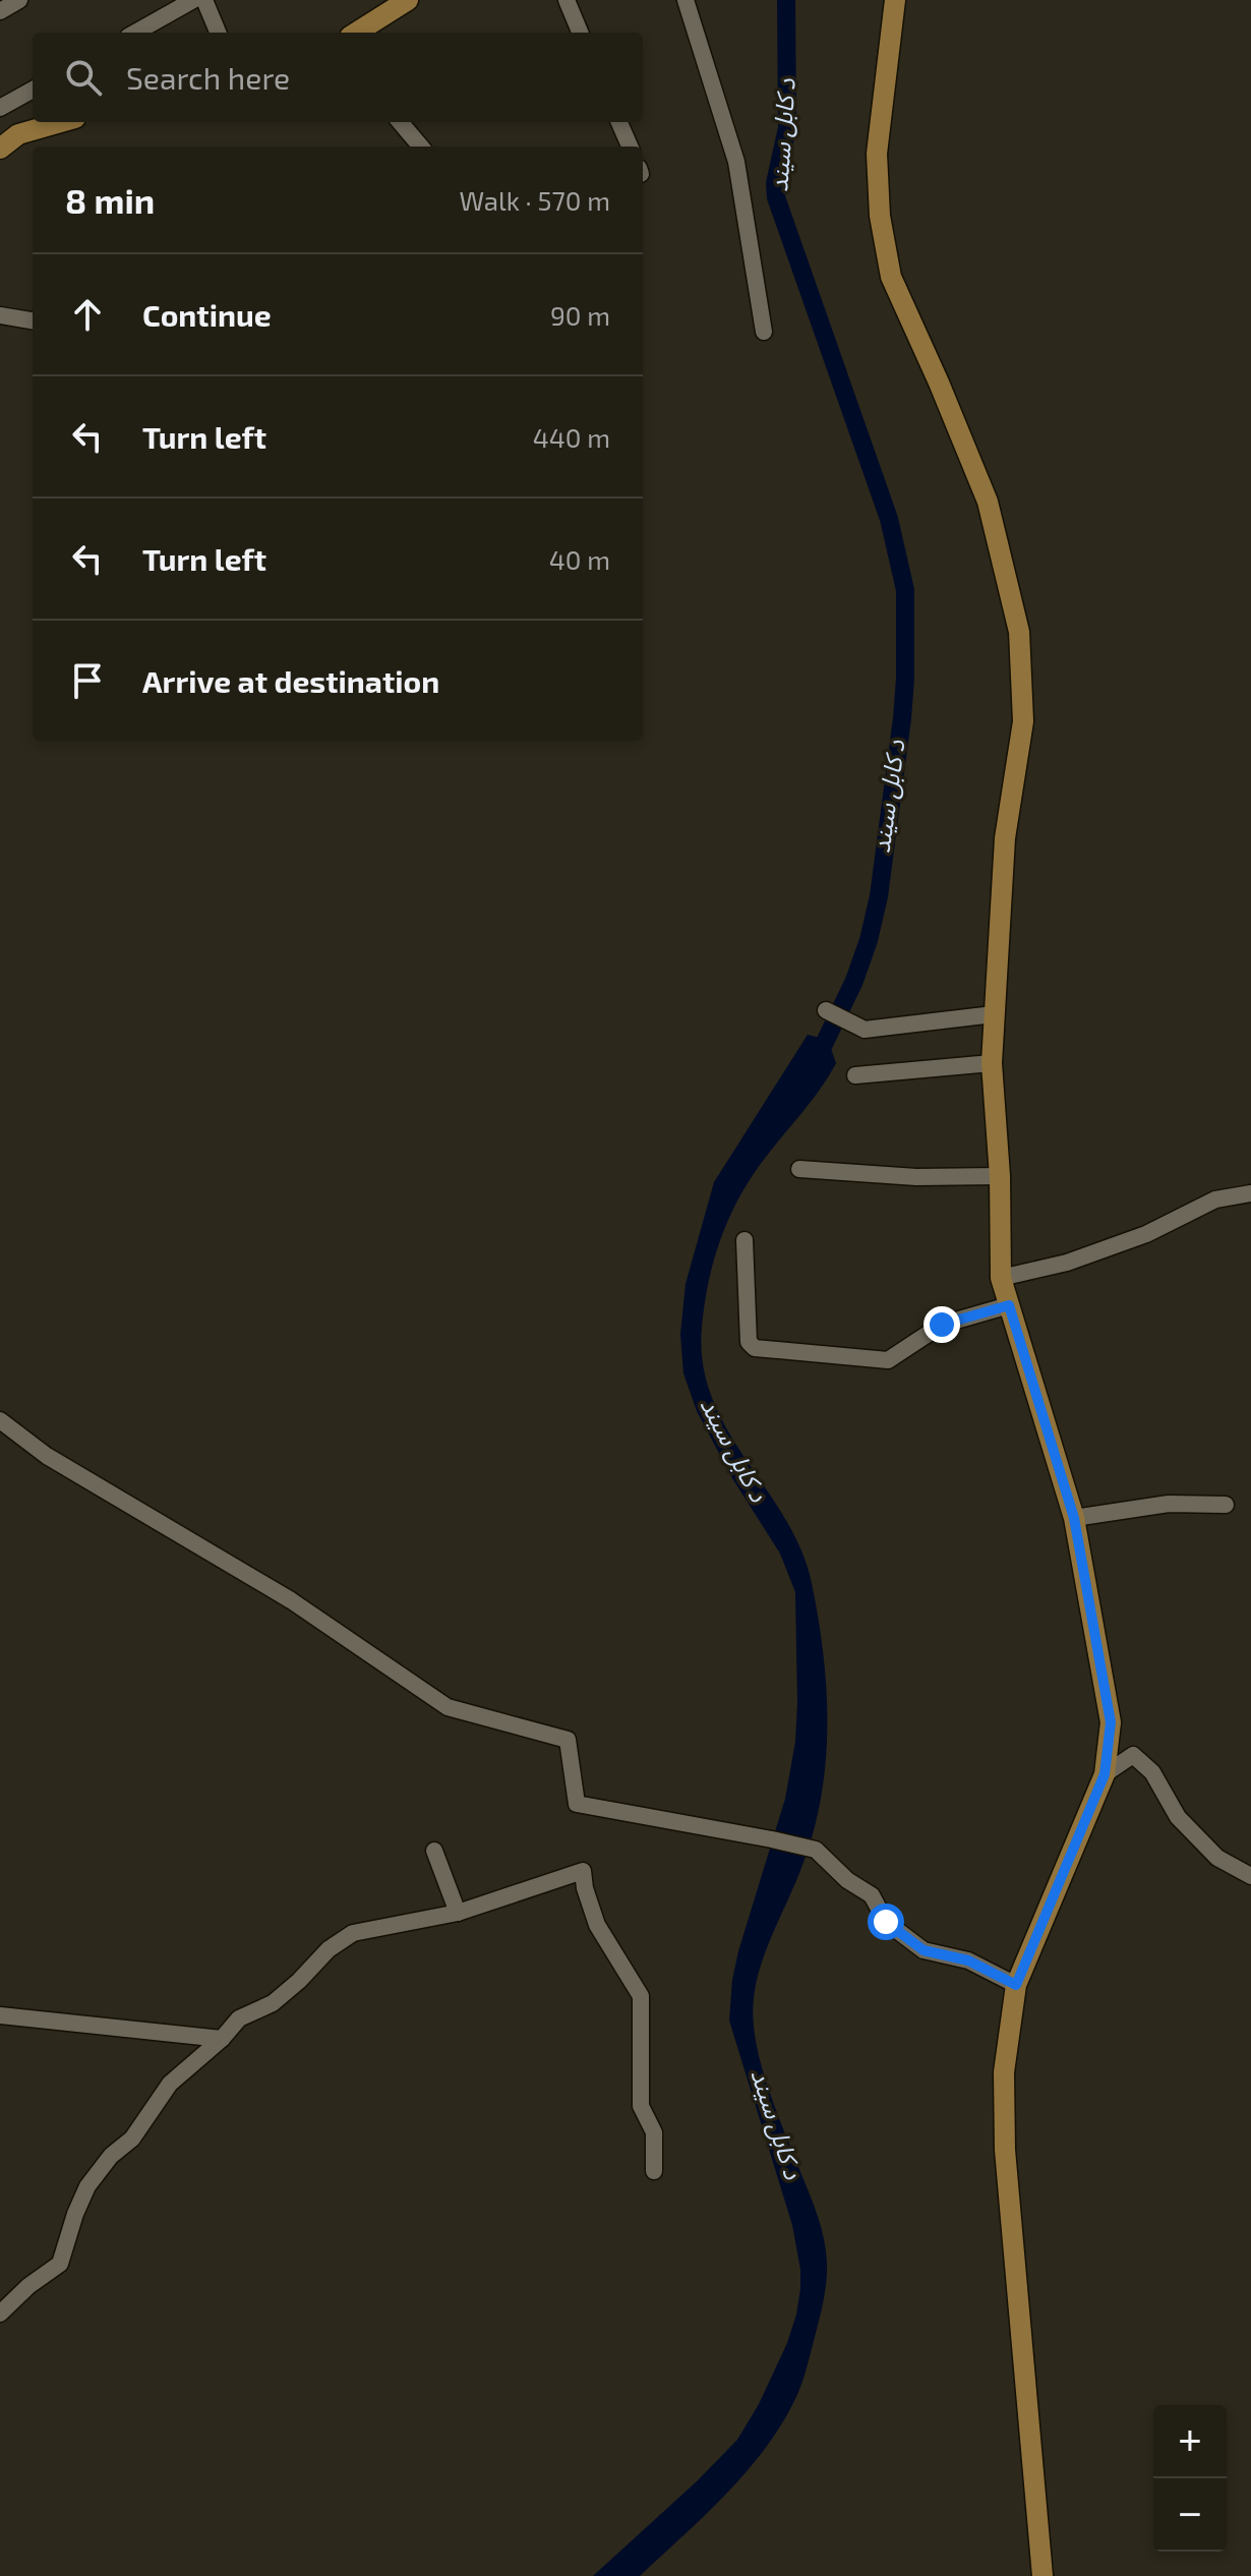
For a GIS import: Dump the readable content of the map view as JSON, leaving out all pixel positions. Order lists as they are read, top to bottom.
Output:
{
  "water": ["د کابل سيند"],
  "page": {
    "search": "Search here",
    "heading": ["8 min", "Walk · 570 m"],
    "list": [
      ["Continue", "90 m"],
      ["Turn left", "440 m"],
      ["Turn left", "40 m"],
      "Arrive at destination"
    ],
    "map_buttons": ["+", "−"]
  }
}
